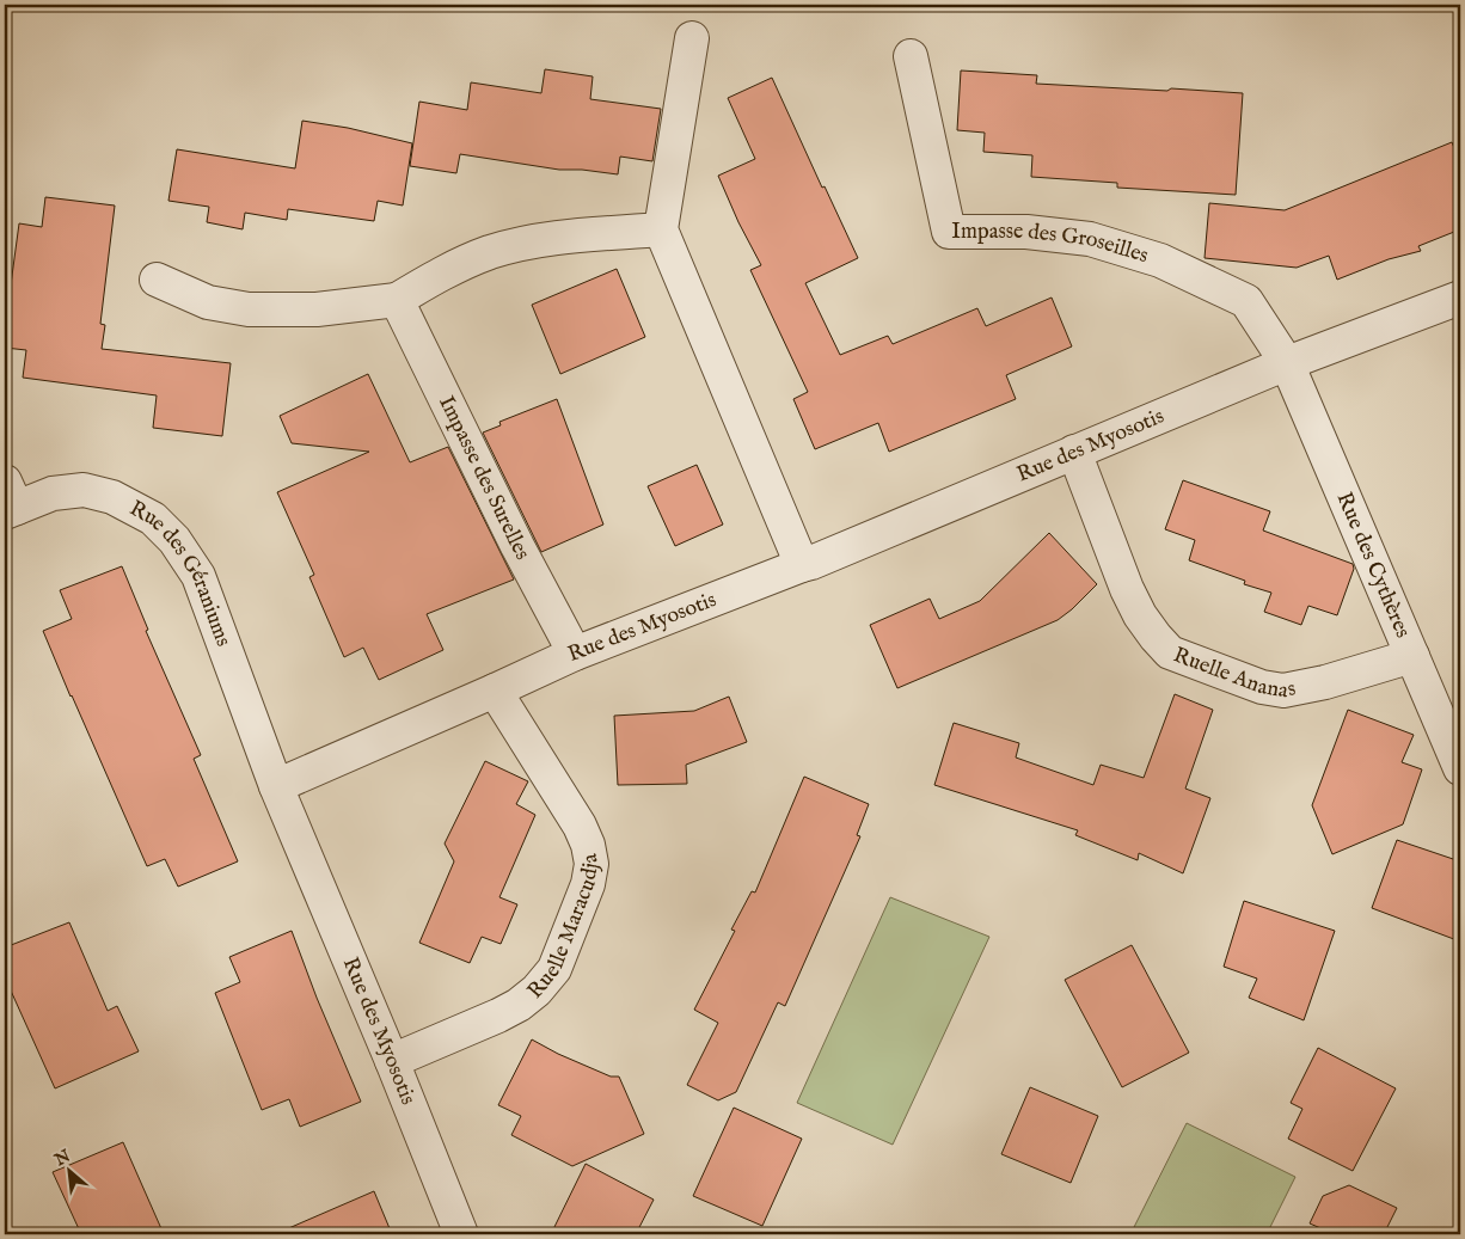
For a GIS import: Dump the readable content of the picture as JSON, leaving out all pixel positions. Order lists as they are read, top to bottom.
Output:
{
  "streets": {
    "street": [
      "Impasse des Groseilles",
      "Rue des Myosotis",
      "Impasse des Surelles",
      "Rue des Cythères",
      "Rue des Géraniums",
      "Ruelle Ananas",
      "Ruelle Maracudja"
    ]
  },
  "crossings": [
    ["Impasse des Groseilles", "Rue des Myosotis"],
    ["Impasse des Groseilles", "Rue des Cythères"],
    ["Rue des Myosotis", "Impasse des Surelles"],
    ["Rue des Myosotis", "Rue des Cythères"],
    ["Rue des Myosotis", "Rue des Géraniums"],
    ["Rue des Myosotis", "Ruelle Ananas"],
    ["Rue des Myosotis", "Ruelle Maracudja"],
    ["Rue des Cythères", "Ruelle Ananas"]
  ],
  "north": "top left"
}
